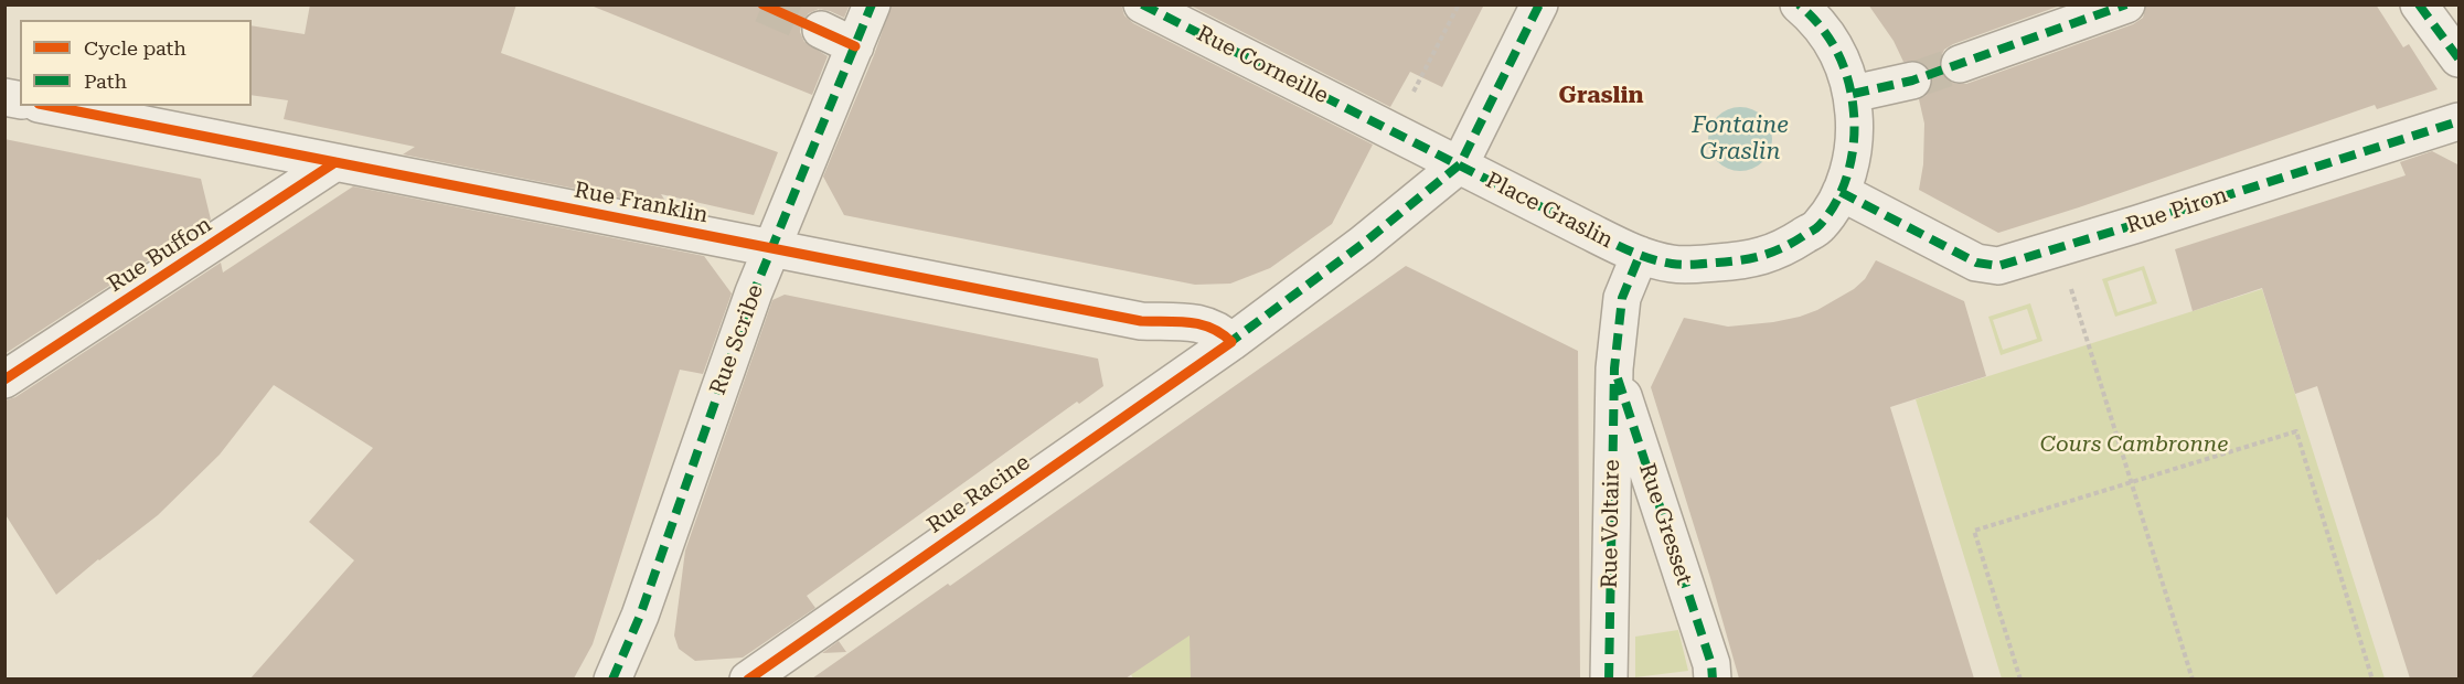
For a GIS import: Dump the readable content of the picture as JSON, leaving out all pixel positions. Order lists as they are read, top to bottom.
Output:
{
  "streets": {
    "street": [
      "Rue Corneille",
      "Rue Franklin",
      "Place Graslin",
      "Rue Piron",
      "Rue Buffon",
      "Rue Scribe",
      "Rue Racine",
      "Rue Voltaire",
      "Rue Gresset"
    ]
  },
  "crossings": [
    ["Rue Corneille", "Place Graslin"],
    ["Rue Franklin", "Rue Buffon"],
    ["Rue Franklin", "Rue Scribe"],
    ["Rue Franklin", "Rue Racine"],
    ["Place Graslin", "Rue Piron"],
    ["Place Graslin", "Rue Racine"],
    ["Place Graslin", "Rue Voltaire"],
    ["Place Graslin", "Rue Gresset"],
    ["Rue Voltaire", "Rue Gresset"]
  ],
  "districts": ["Graslin"],
  "water": ["Fontaine Graslin"],
  "parks": ["Cours Cambronne"],
  "legend": ["Cycle path", "Path"]
}
